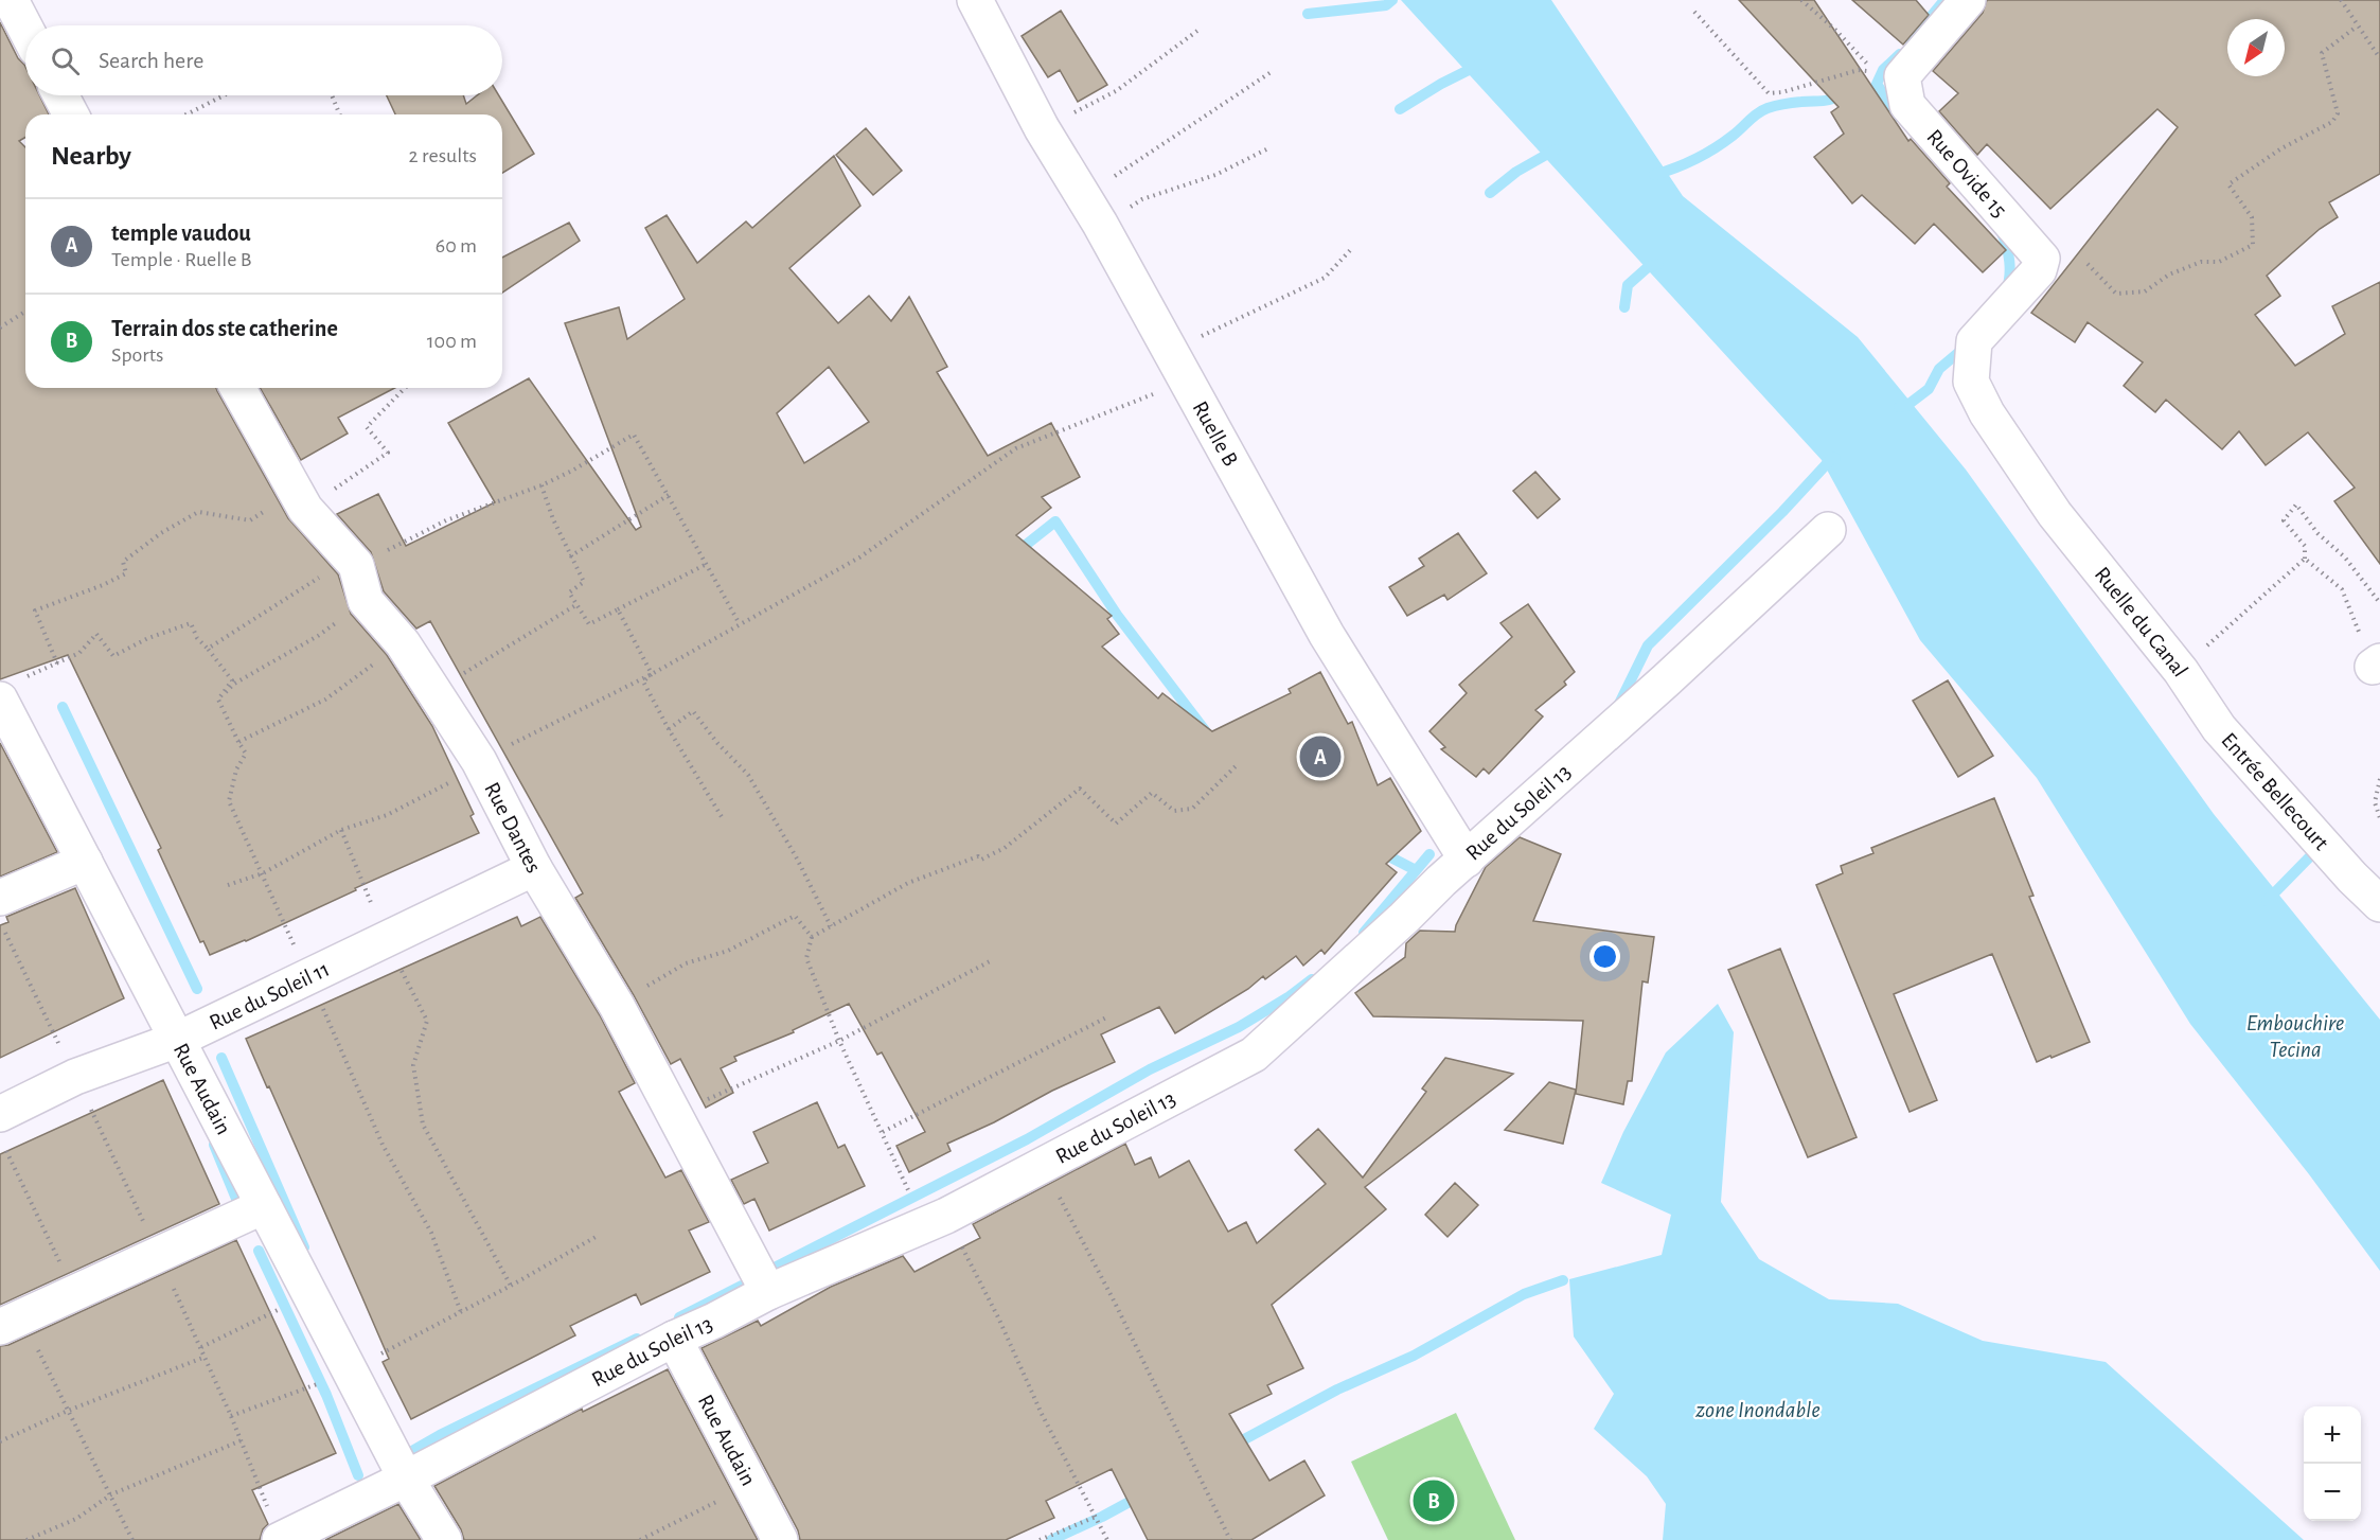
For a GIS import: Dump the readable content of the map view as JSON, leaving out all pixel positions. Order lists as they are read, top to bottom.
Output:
{
  "streets": {
    "street": [
      "Rue Ovide 15",
      "Ruelle B",
      "Ruelle du Canal",
      "Entrée Bellecourt",
      "Rue du Soleil 13",
      "Rue Dantes",
      "Rue du Soleil 11",
      "Rue Audain"
    ]
  },
  "crossings": [
    ["Rue Ovide 15", "Ruelle du Canal"],
    ["Ruelle B", "Rue du Soleil 13"],
    ["Ruelle du Canal", "Entrée Bellecourt"],
    ["Rue du Soleil 13", "Rue Dantes"],
    ["Rue du Soleil 13", "Rue Audain"],
    ["Rue Dantes", "Rue du Soleil 11"],
    ["Rue du Soleil 11", "Rue Audain"]
  ],
  "water": ["Embouchire Tecina", "zone Inondable"],
  "north": "bottom left",
  "page": {
    "search": "Search here",
    "heading": ["Nearby", "2 results"],
    "list": [
      {
        "mark": "A",
        "name": "temple vaudou",
        "note": "Temple · Ruelle B",
        "value": "60 m"
      },
      {
        "mark": "B",
        "name": "Terrain dos ste catherine",
        "note": "Sports",
        "value": "100 m"
      }
    ],
    "pins": ["A", "B"],
    "map_buttons": ["+", "−"]
  }
}
